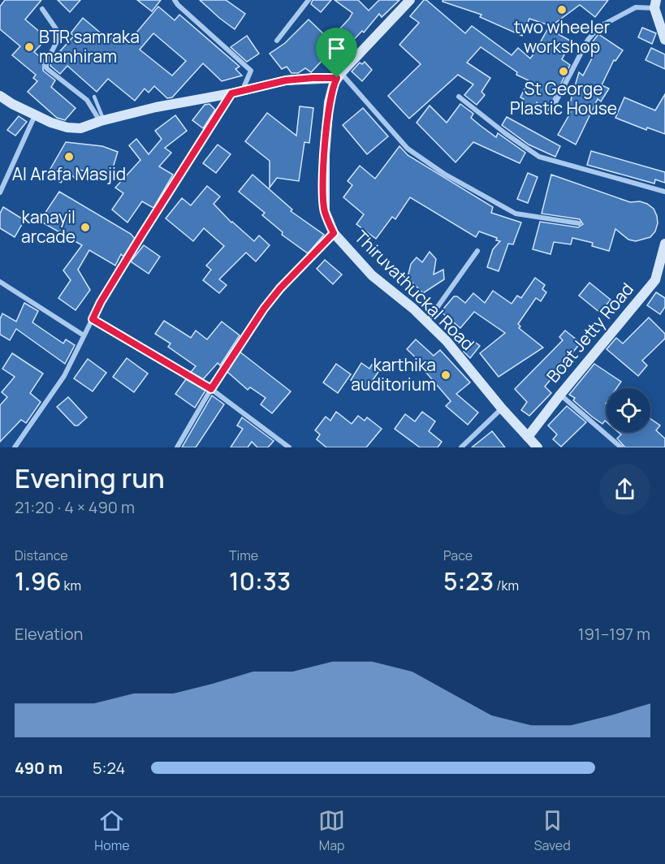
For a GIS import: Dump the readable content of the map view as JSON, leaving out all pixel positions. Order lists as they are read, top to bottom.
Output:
{
  "streets": {
    "main road": ["Thiruvathuckal Road", "Boat Jetty Road"]
  },
  "crossings": [
    ["Thiruvathuckal Road", "Boat Jetty Road"]
  ],
  "places": [
    "two wheeler workshop",
    "BTR samraka manhiram",
    "St George Plastic House",
    "AI Arafa Masjid",
    "kanayil arcade",
    "karthika auditorium"
  ],
  "page": {
    "heading": ["Evening run", "21:20 · 4 × 490 m"],
    "stats": [
      ["Distance", "1.96 km"],
      ["Time", "10:33"],
      ["Pace", "5:23 /km"]
    ],
    "chart": ["Elevation", "191–197 m"],
    "list": [
      {
        "name": "490 m",
        "note": "5:24"
      }
    ],
    "tabs": ["Home", "Map", "Saved"]
  }
}
